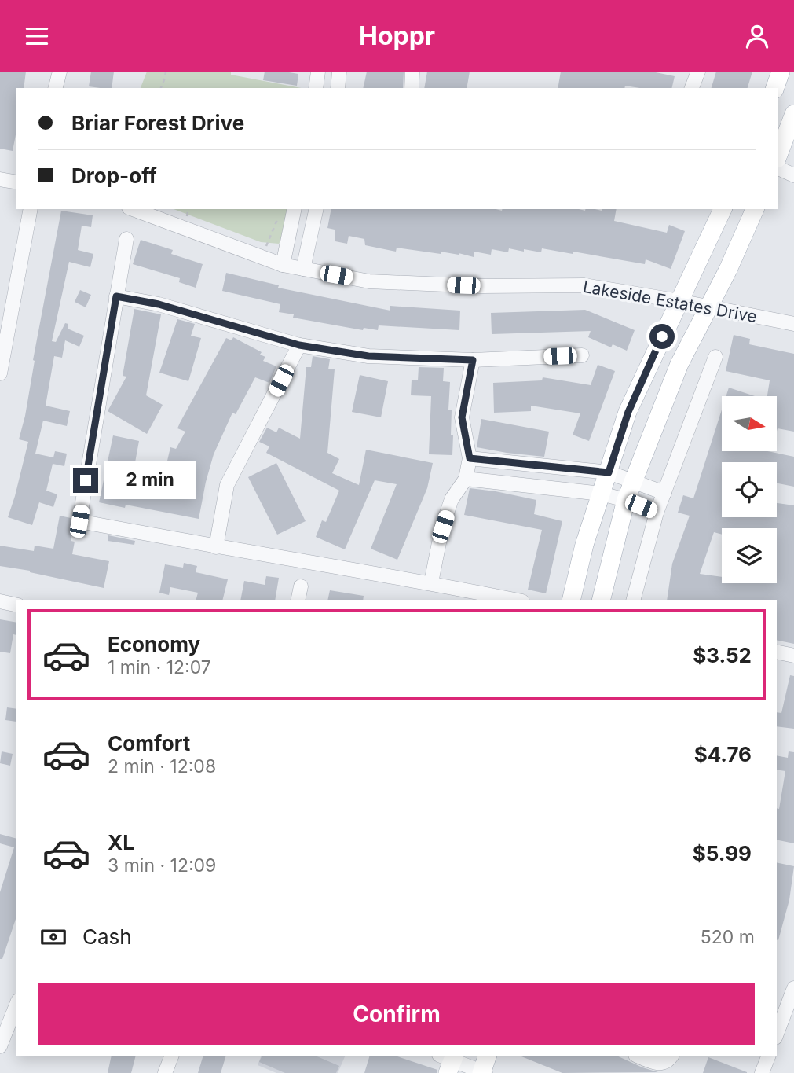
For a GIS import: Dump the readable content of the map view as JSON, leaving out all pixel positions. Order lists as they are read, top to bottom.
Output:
{
  "streets": {
    "street": ["Lakeside Estates Drive"]
  },
  "north": "right",
  "page": {
    "header": "Hoppr",
    "banner": ["Briar Forest Drive", "Drop-off"],
    "bubble": "2 min",
    "list": [
      {
        "name": "Economy",
        "note": "1 min · 12:07",
        "value": "$3.52"
      },
      {
        "name": "Comfort",
        "note": "2 min · 12:08",
        "value": "$4.76"
      },
      {
        "name": "XL",
        "note": "3 min · 12:09",
        "value": "$5.99"
      }
    ],
    "pay": ["Cash", "520 m"],
    "buttons": "Confirm"
  }
}
